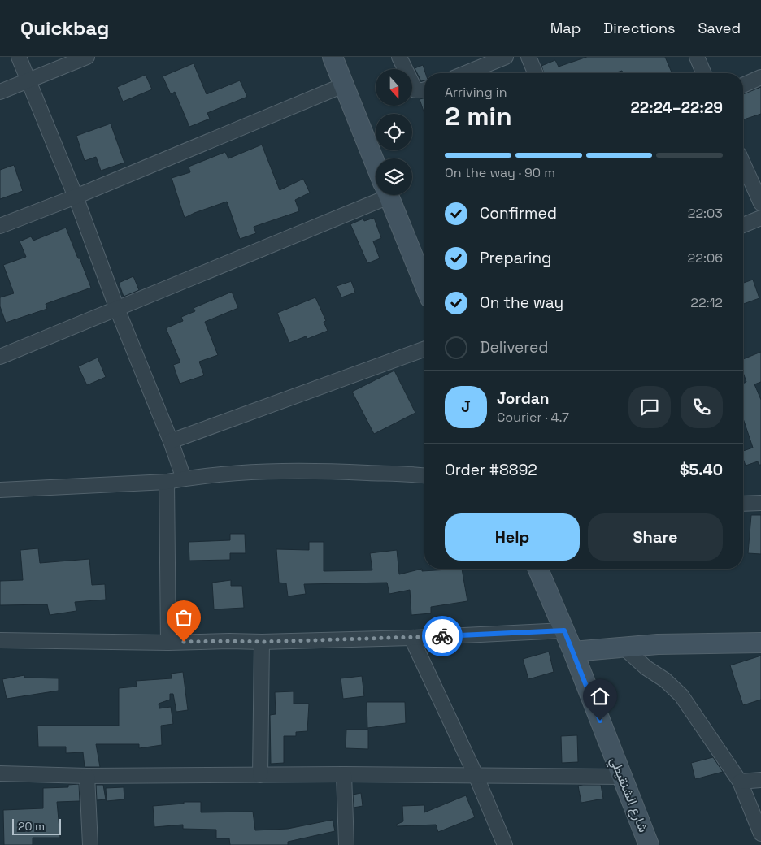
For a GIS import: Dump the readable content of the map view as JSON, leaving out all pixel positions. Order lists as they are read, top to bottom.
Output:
{
  "streets": {
    "street": ["شارع الشنقيطي"]
  },
  "scale_bar": "20 m",
  "north": "bottom",
  "page": {
    "header": "Quickbag",
    "nav": ["Map", "Directions", "Saved"],
    "heading": ["2 min", "Arriving in", "22:24–22:29"],
    "panel": [
      "Jordan",
      "Courier · 4.7",
      "Order #8892",
      "$5.40"
    ],
    "bar": "On the way · 90 m",
    "list": [
      ["Confirmed", "22:03"],
      ["Preparing", "22:06"],
      ["On the way", "22:12"],
      "Delivered"
    ],
    "round": "J",
    "buttons": ["Help", "Share"],
    "scale": "20 m"
  }
}
